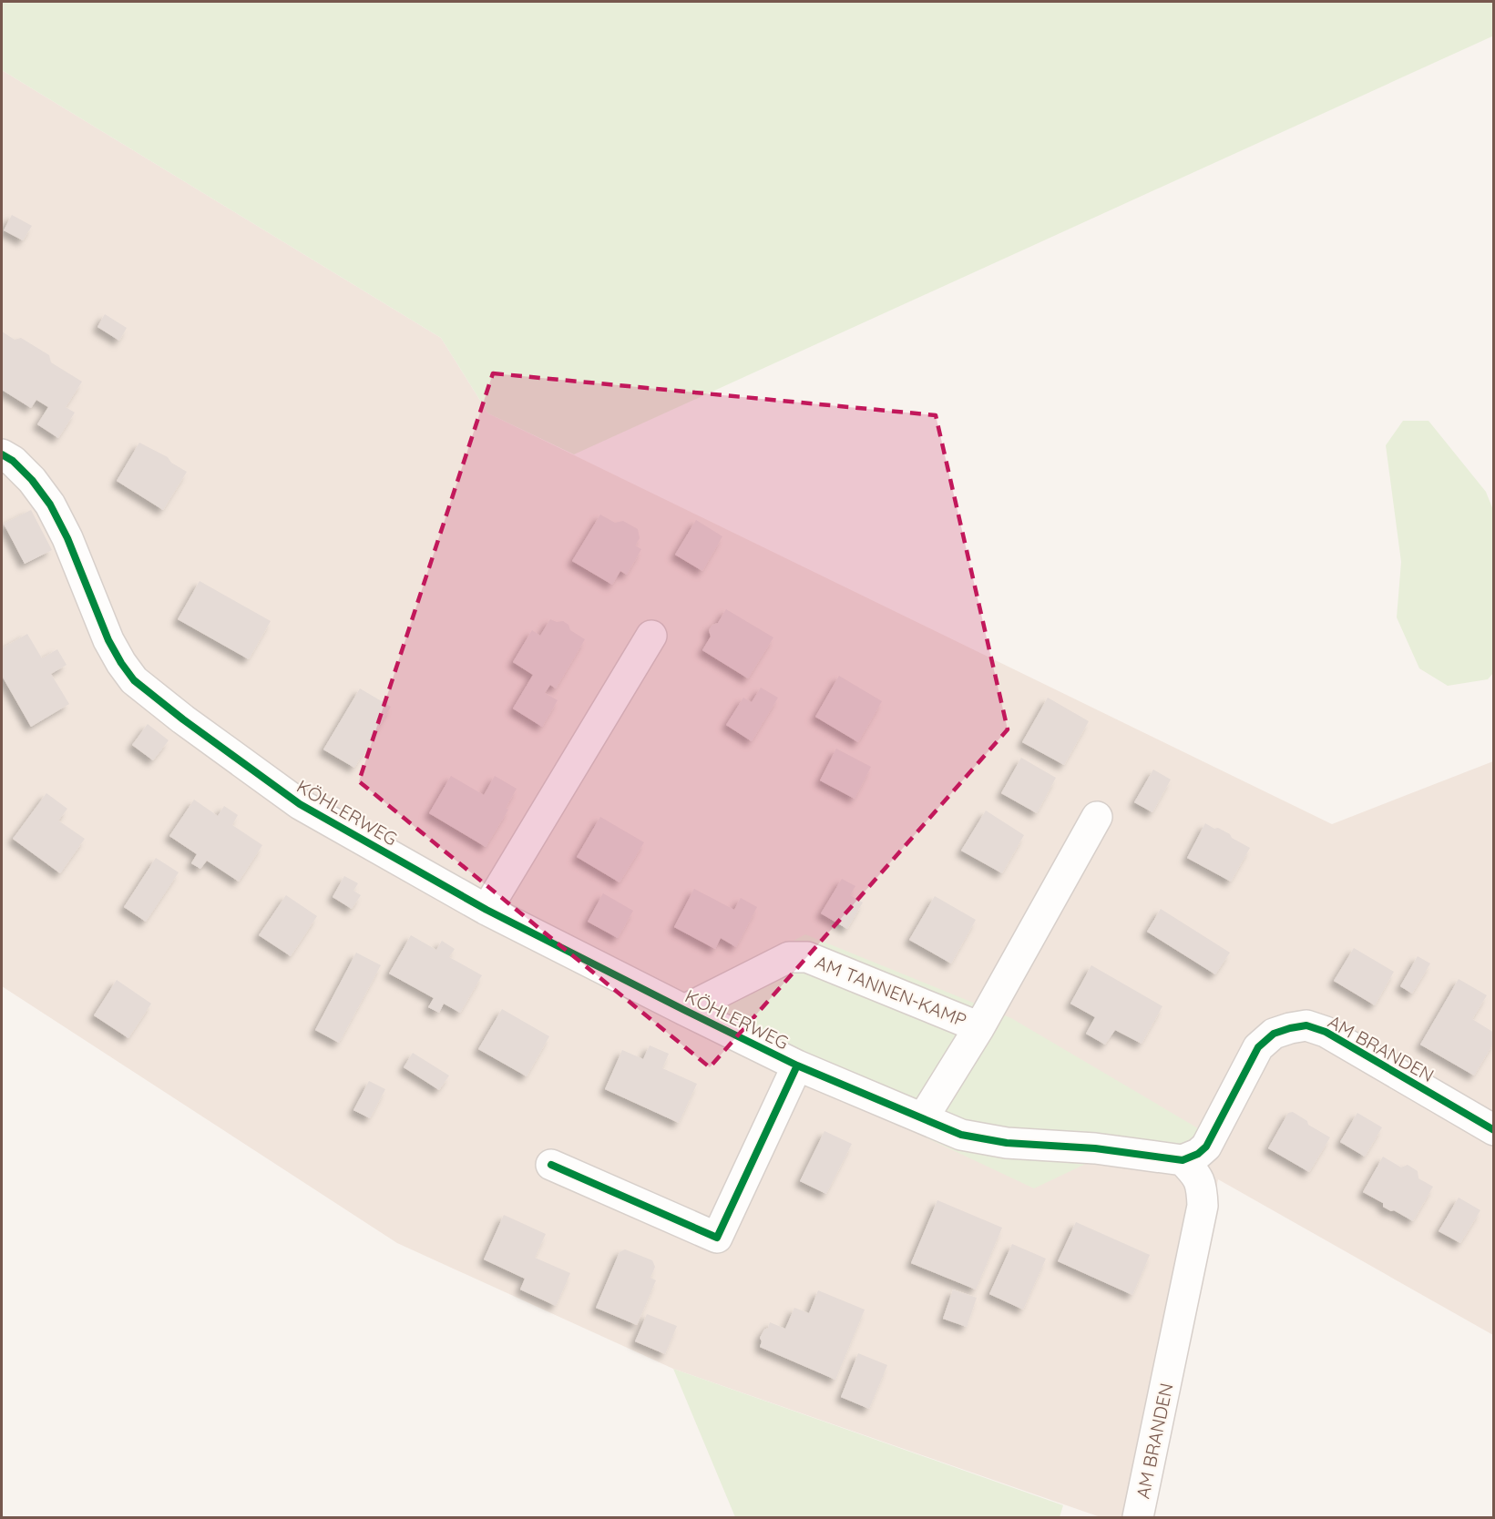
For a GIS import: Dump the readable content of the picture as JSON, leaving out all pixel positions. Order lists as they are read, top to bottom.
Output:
{
  "streets": {
    "street": ["KÖHLERWEG", "AM TANNEN-KAMP", "AM BRANDEN"]
  },
  "crossings": [
    ["KÖHLERWEG", "AM TANNEN-KAMP"],
    ["KÖHLERWEG", "AM BRANDEN"]
  ]
}
